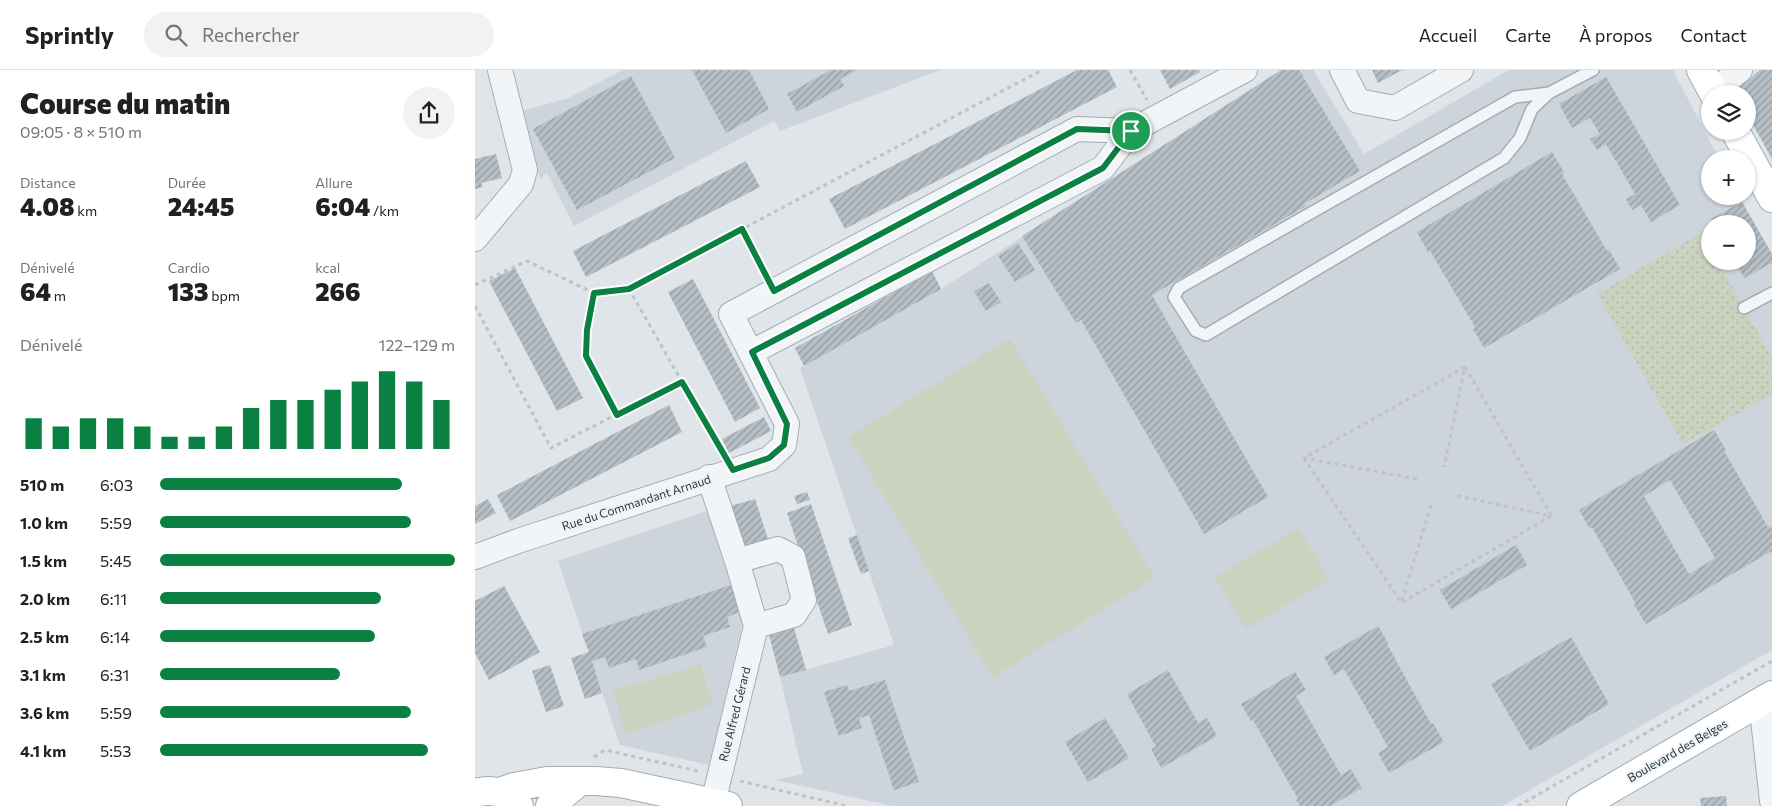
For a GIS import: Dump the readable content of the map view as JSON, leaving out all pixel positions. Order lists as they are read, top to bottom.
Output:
{
  "streets": {
    "main road": ["Boulevard des Belges"],
    "street": ["Rue du Commandant Arnaud", "Rue Alfred Gérard"]
  },
  "crossings": [
    ["Rue du Commandant Arnaud", "Rue Alfred Gérard"]
  ],
  "page": {
    "header": "Sprintly",
    "search": "Rechercher",
    "nav": [
      "Accueil",
      "Carte",
      "À propos",
      "Contact"
    ],
    "heading": ["Course du matin", "09:05 · 8 × 510 m"],
    "map_buttons": ["+", "−"],
    "stats": [
      ["Distance", "4.08 km"],
      ["Durée", "24:45"],
      ["Allure", "6:04 /km"],
      ["Dénivelé", "64 m"],
      ["Cardio", "133 bpm"],
      ["kcal", "266"]
    ],
    "chart": ["Dénivelé", "122–129 m"],
    "list": [
      {
        "name": "510 m",
        "note": "6:03"
      },
      {
        "name": "1.0 km",
        "note": "5:59"
      },
      {
        "name": "1.5 km",
        "note": "5:45"
      },
      {
        "name": "2.0 km",
        "note": "6:11"
      },
      {
        "name": "2.5 km",
        "note": "6:14"
      },
      {
        "name": "3.1 km",
        "note": "6:31"
      },
      {
        "name": "3.6 km",
        "note": "5:59"
      },
      {
        "name": "4.1 km",
        "note": "5:53"
      }
    ]
  }
}
